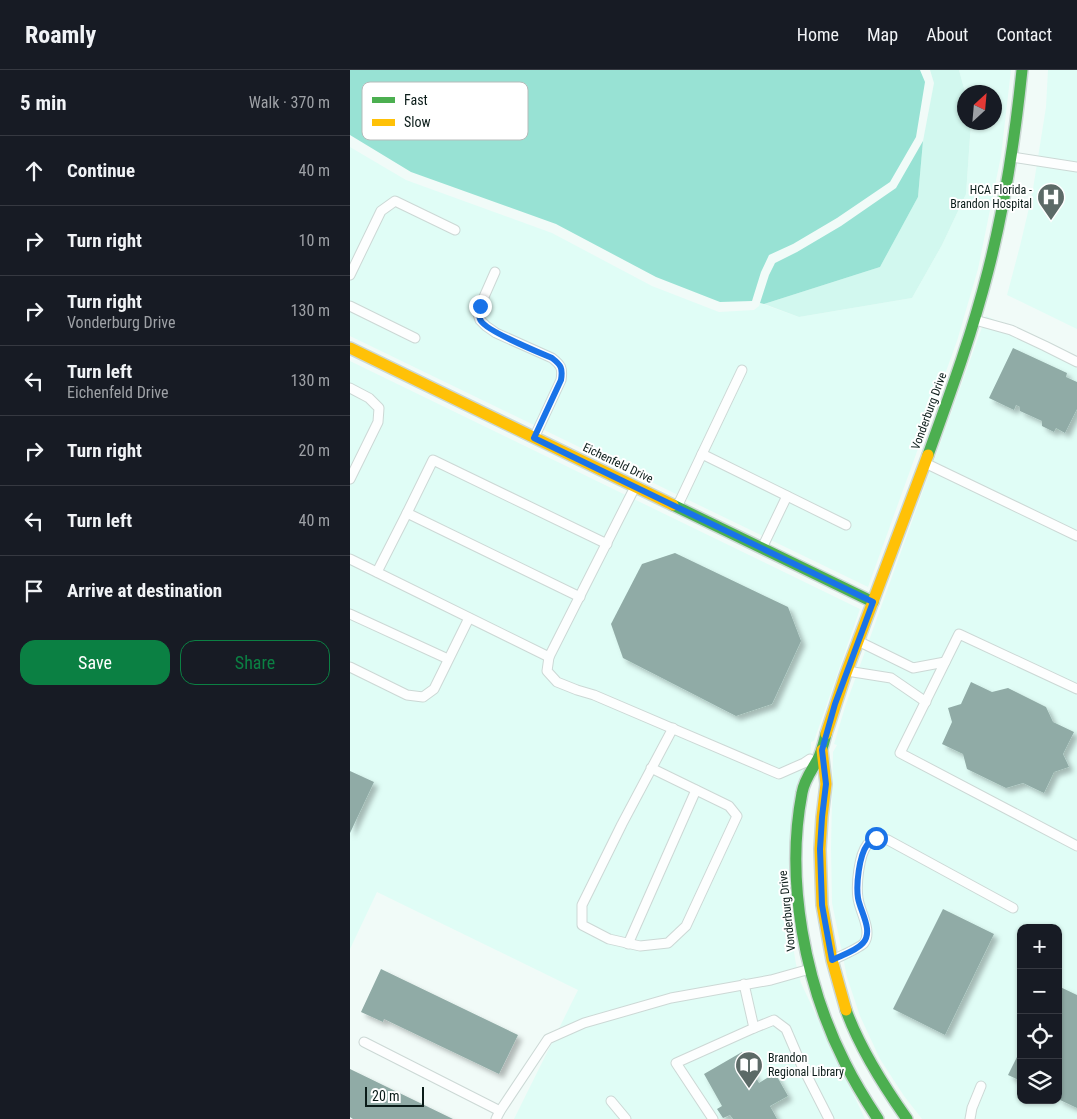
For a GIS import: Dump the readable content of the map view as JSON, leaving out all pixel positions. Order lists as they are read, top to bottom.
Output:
{
  "streets": {
    "street": ["Vonderburg Drive", "Eichenfeld Drive"]
  },
  "crossings": [
    ["Vonderburg Drive", "Eichenfeld Drive"]
  ],
  "places": {
    "hospital": ["HCA Florida - Brandon Hospital"],
    "library": ["Brandon Regional Library"]
  },
  "legend": ["Fast", "Slow"],
  "scale_bar": "20 m",
  "north": "top right",
  "page": {
    "header": "Roamly",
    "nav": [
      "Home",
      "Map",
      "About",
      "Contact"
    ],
    "heading": ["5 min", "Walk · 370 m"],
    "list": [
      ["Continue", "40 m"],
      ["Turn right", "10 m"],
      ["Turn right", "Vonderburg Drive", "130 m"],
      ["Turn left", "Eichenfeld Drive", "130 m"],
      ["Turn right", "20 m"],
      ["Turn left", "40 m"],
      "Arrive at destination"
    ],
    "buttons": ["Save", "Share"],
    "map_buttons": ["+", "−"],
    "scale": "20 m"
  }
}
